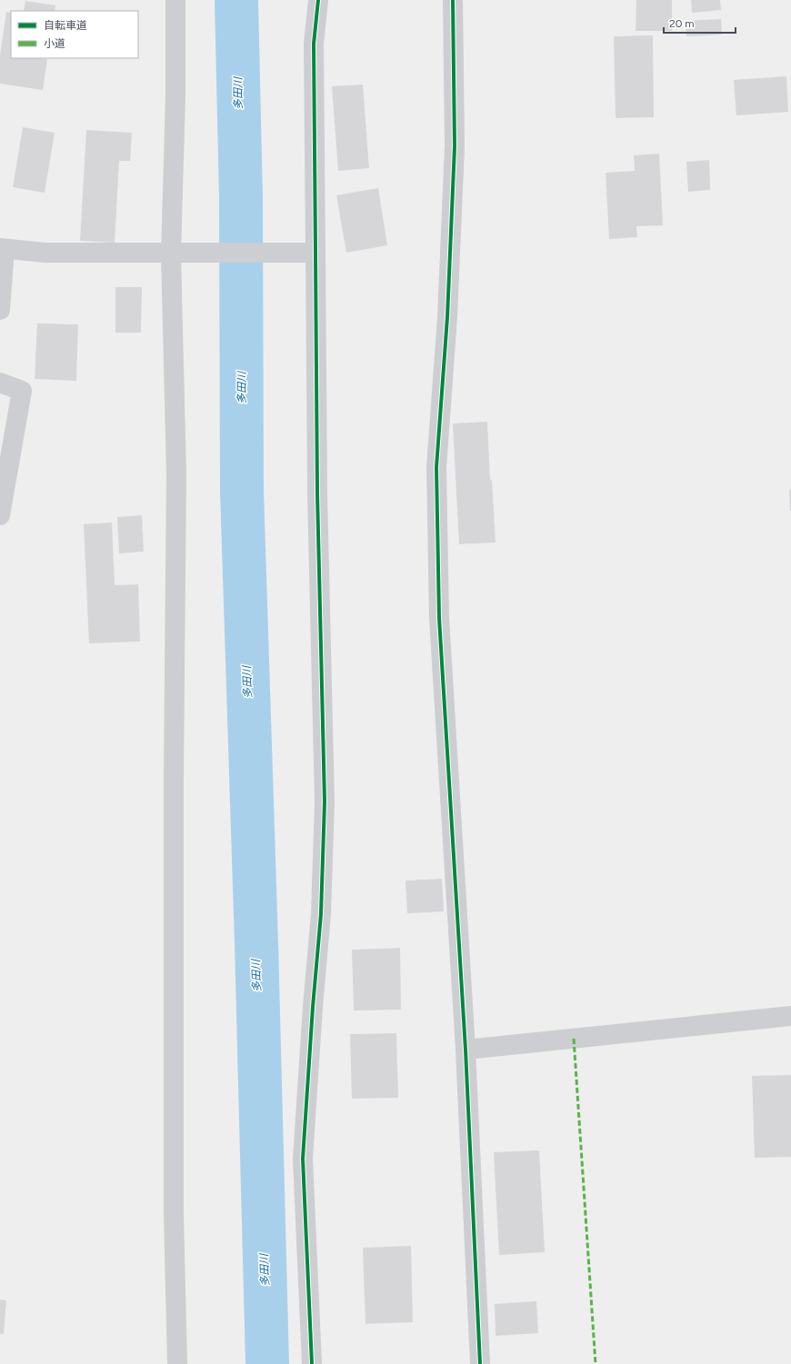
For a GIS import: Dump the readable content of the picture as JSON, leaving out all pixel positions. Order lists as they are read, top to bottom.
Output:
{
  "water": ["多田川"],
  "legend": ["自転車道", "小道"],
  "scale_bar": "20 m"
}
